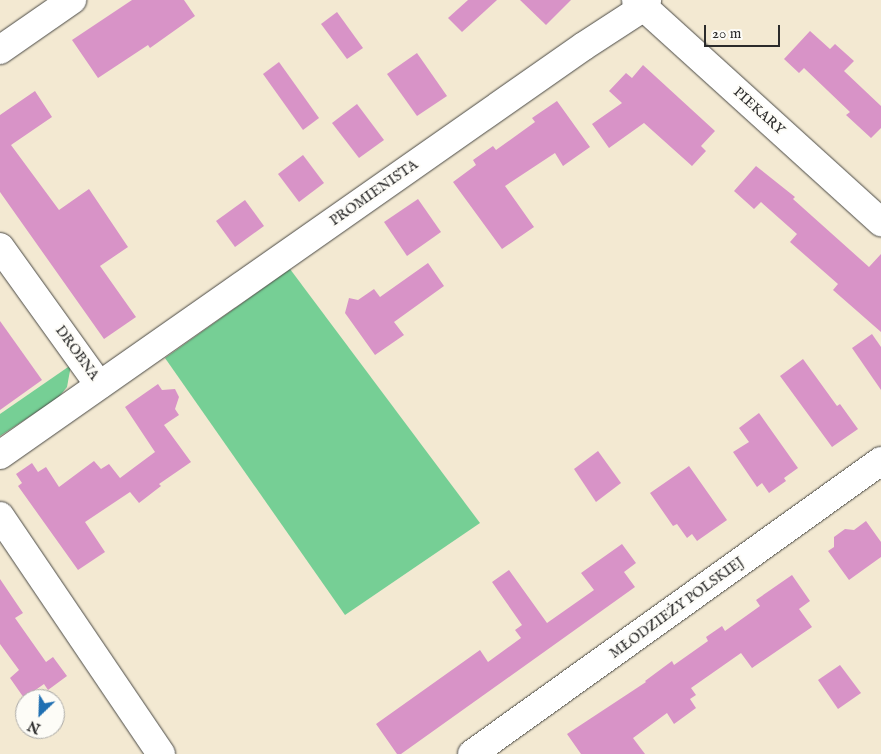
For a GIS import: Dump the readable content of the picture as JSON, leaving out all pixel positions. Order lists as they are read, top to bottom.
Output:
{
  "streets": {
    "street": [
      "PIEKARY",
      "PROMIENISTA",
      "DROBNA",
      "MŁODZIEŻY POLSKIEJ"
    ]
  },
  "crossings": [
    ["PIEKARY", "PROMIENISTA"],
    ["PROMIENISTA", "DROBNA"]
  ],
  "scale_bar": "20 m",
  "north": "bottom left"
}
